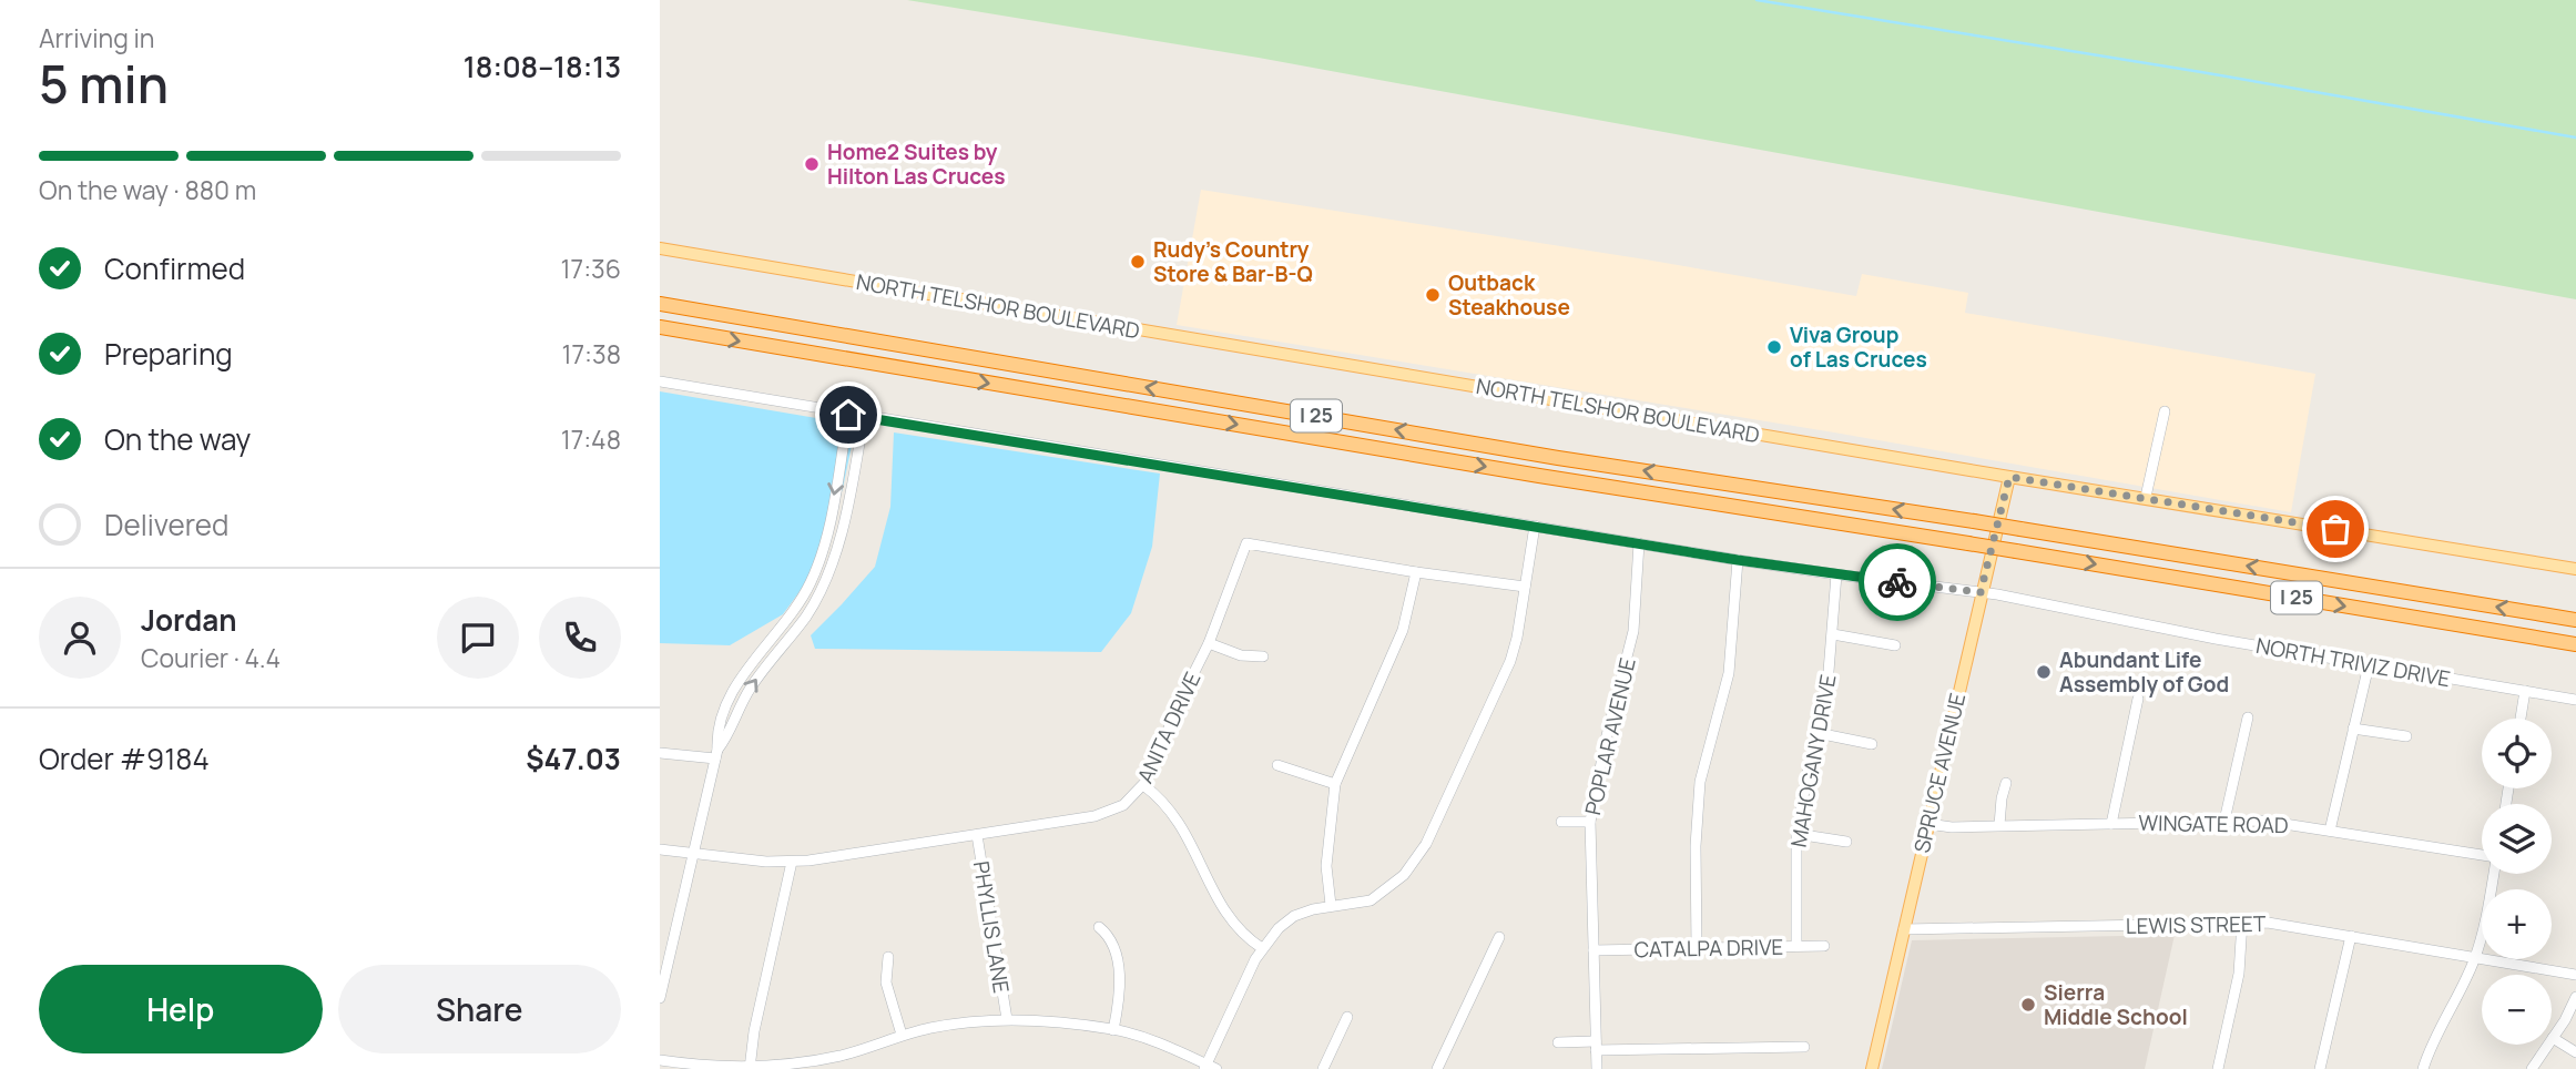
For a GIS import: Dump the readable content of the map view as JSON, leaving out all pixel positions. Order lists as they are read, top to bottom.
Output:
{
  "streets": {
    "highway": ["I 25"],
    "main road": ["NORTH TELSHOR BOULEVARD", "SPRUCE AVENUE"],
    "street": [
      "NORTH TRIVIZ DRIVE",
      "ANITA DRIVE",
      "POPLAR AVENUE",
      "MAHOGANY DRIVE",
      "WINGATE ROAD",
      "LEWIS STREET",
      "PHYLLIS LANE",
      "CATALPA DRIVE"
    ]
  },
  "crossings": [
    ["NORTH TELSHOR BOULEVARD", "SPRUCE AVENUE"],
    ["NORTH TRIVIZ DRIVE", "POPLAR AVENUE"],
    ["NORTH TRIVIZ DRIVE", "MAHOGANY DRIVE"],
    ["NORTH TRIVIZ DRIVE", "SPRUCE AVENUE"],
    ["ANITA DRIVE", "PHYLLIS LANE"],
    ["POPLAR AVENUE", "CATALPA DRIVE"],
    ["MAHOGANY DRIVE", "CATALPA DRIVE"],
    ["SPRUCE AVENUE", "WINGATE ROAD"],
    ["SPRUCE AVENUE", "LEWIS STREET"]
  ],
  "places": [
    "Home2 Suites by Hilton Las Cruces",
    "Rudy's Country Store & Bar-B-Q",
    "Outback Steakhouse",
    "Viva Group of Las Cruces",
    "Abundant Life Assembly of God",
    "Sierra Middle School"
  ],
  "page": {
    "heading": ["5 min", "Arriving in", "18:08–18:13"],
    "panel": [
      "Jordan",
      "Courier · 4.4",
      "Order #9184",
      "$47.03"
    ],
    "bar": "On the way · 880 m",
    "list": [
      ["Confirmed", "17:36"],
      ["Preparing", "17:38"],
      ["On the way", "17:48"],
      "Delivered"
    ],
    "map_buttons": ["+", "−"],
    "buttons": ["Help", "Share"]
  }
}
